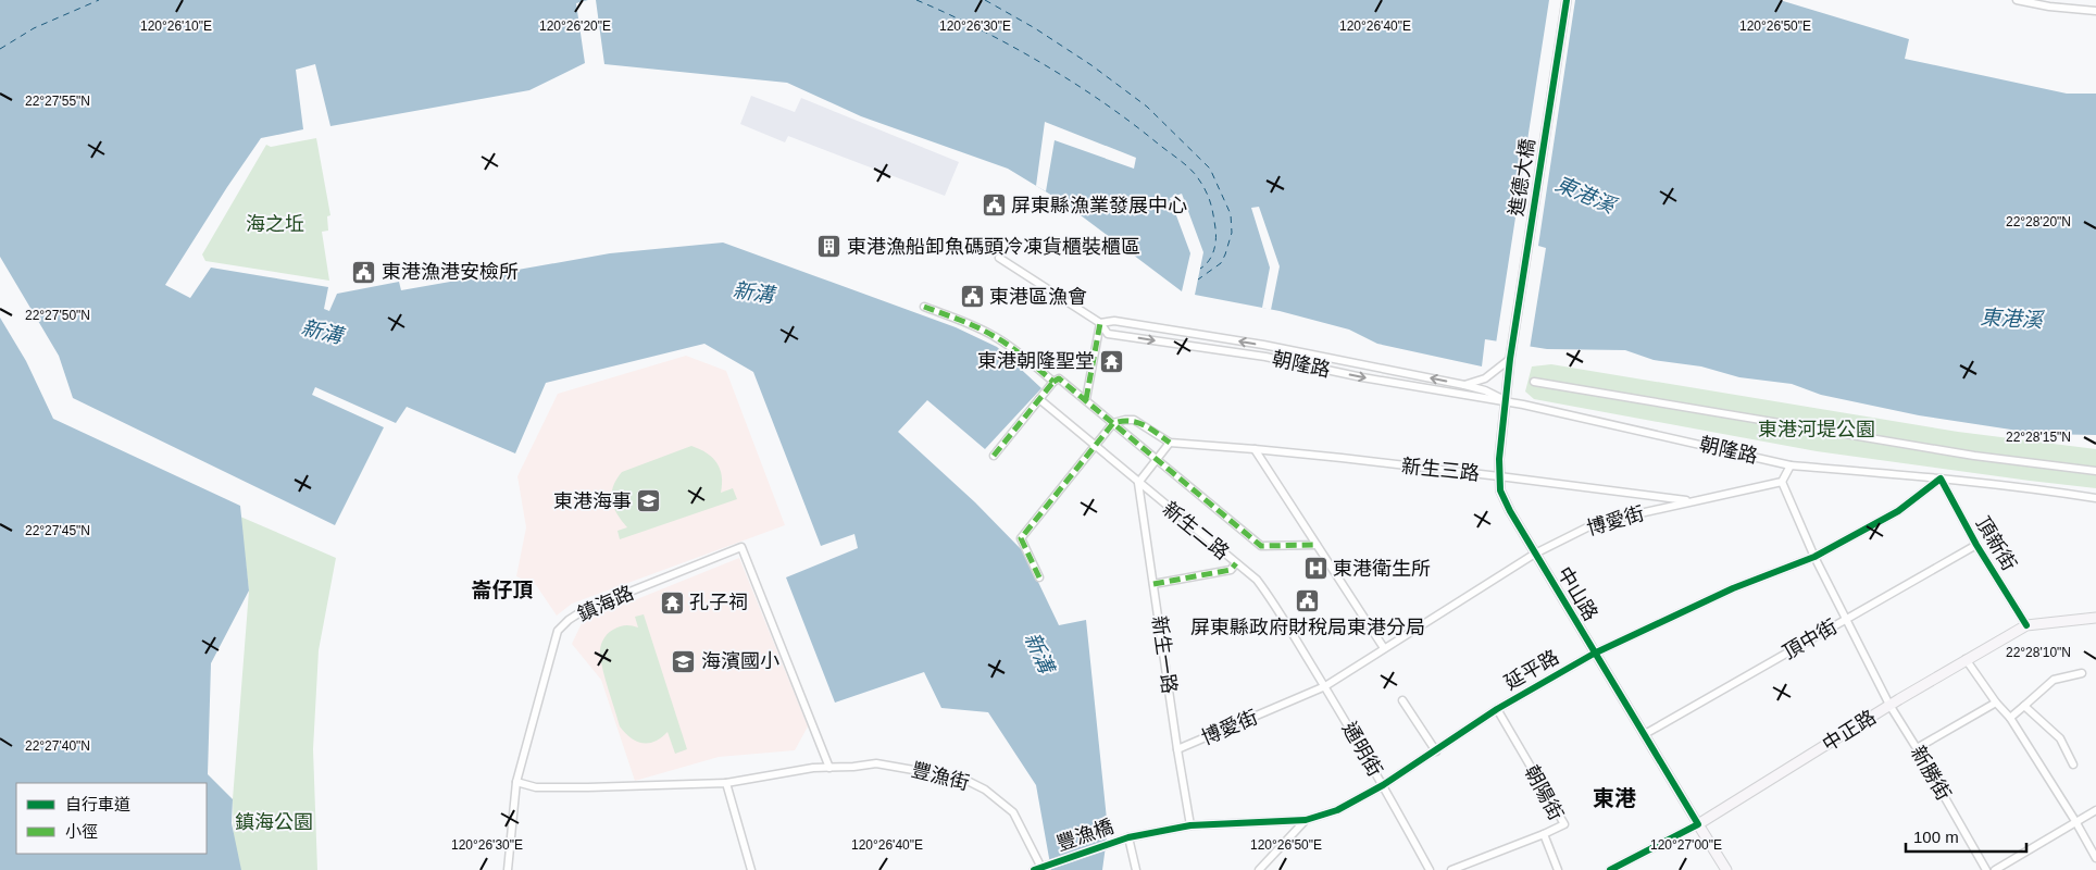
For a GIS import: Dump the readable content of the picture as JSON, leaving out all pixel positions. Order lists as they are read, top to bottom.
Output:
{
  "streets": {
    "main road": ["中山路", "中正路"],
    "street": [
      "進德大橋",
      "朝隆路",
      "新生三路",
      "博愛街",
      "新生二路",
      "頂新街",
      "鎮海路",
      "頂中街",
      "新生一路",
      "延平路",
      "通明街",
      "新勝街",
      "豐漁街",
      "朝陽街",
      "豐漁橋"
    ]
  },
  "crossings": [
    ["進德大橋", "中山路"],
    ["朝隆路", "中山路"],
    ["新生三路", "博愛街"],
    ["新生三路", "中山路"],
    ["博愛街", "新生二路"],
    ["博愛街", "中山路"],
    ["博愛街", "新生一路"],
    ["博愛街", "通明街"],
    ["博愛街", "新勝街"],
    ["新生二路", "新生一路"],
    ["新生二路", "通明街"],
    ["頂新街", "頂中街"],
    ["頂新街", "延平路"],
    ["頂新街", "中正路"],
    ["中山路", "頂中街"],
    ["中山路", "延平路"],
    ["中山路", "中正路"],
    ["鎮海路", "豐漁街"],
    ["頂中街", "新勝街"],
    ["新生一路", "延平路"],
    ["延平路", "通明街"],
    ["延平路", "新勝街"],
    ["延平路", "朝陽街"],
    ["延平路", "豐漁橋"],
    ["中正路", "新勝街"],
    ["豐漁街", "豐漁橋"]
  ],
  "districts": ["崙仔頂", "東港"],
  "water": ["東港溪", "新溝"],
  "parks": ["海之坵", "東港河堤公園", "鎮海公園"],
  "places": {
    "public building": [
      "屏東縣漁業發展中心",
      "東港漁港安檢所",
      "東港區漁會",
      "屏東縣政府財稅局東港分局"
    ],
    "building": ["東港漁船卸魚碼頭冷凍貨櫃裝櫃區"],
    "temple": ["東港朝隆聖堂", "孔子祠"],
    "school or university": ["東港海事", "海濱國小"],
    "hospital": ["東港衛生所"]
  },
  "legend": ["自行車道", "小徑"],
  "scale_bar": "100 m",
  "coordinates": [
    "120°26'40\"E",
    "120°26'10\"E",
    "120°26'20\"E",
    "120°26'30\"E",
    "120°26'50\"E",
    "22°27'55\"N",
    "22°28'20\"N",
    "22°27'50\"N",
    "22°28'15\"N",
    "22°27'45\"N",
    "22°28'10\"N",
    "22°27'40\"N",
    "120°27'00\"E"
  ]
}
